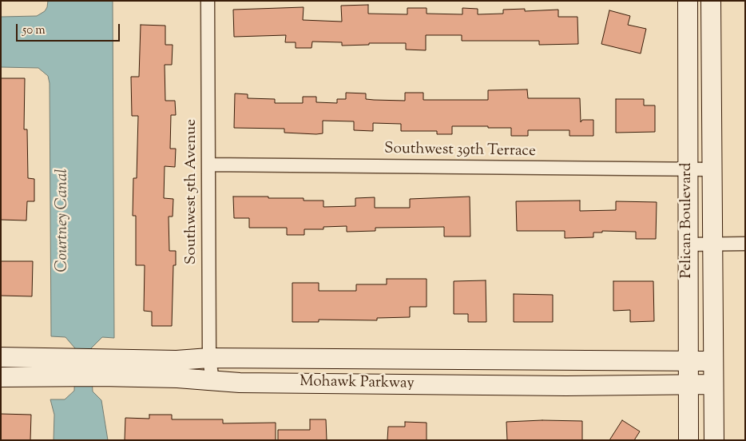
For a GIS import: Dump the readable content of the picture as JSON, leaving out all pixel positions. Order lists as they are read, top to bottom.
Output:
{
  "streets": {
    "street": [
      "Southwest 39th Terrace",
      "Southwest 5th Avenue",
      "Pelican Boulevard",
      "Mohawk Parkway"
    ]
  },
  "crossings": [
    ["Southwest 39th Terrace", "Southwest 5th Avenue"],
    ["Southwest 39th Terrace", "Pelican Boulevard"],
    ["Southwest 5th Avenue", "Mohawk Parkway"],
    ["Pelican Boulevard", "Mohawk Parkway"]
  ],
  "water": ["Courtney Canal"],
  "scale_bar": "50 m"
}
